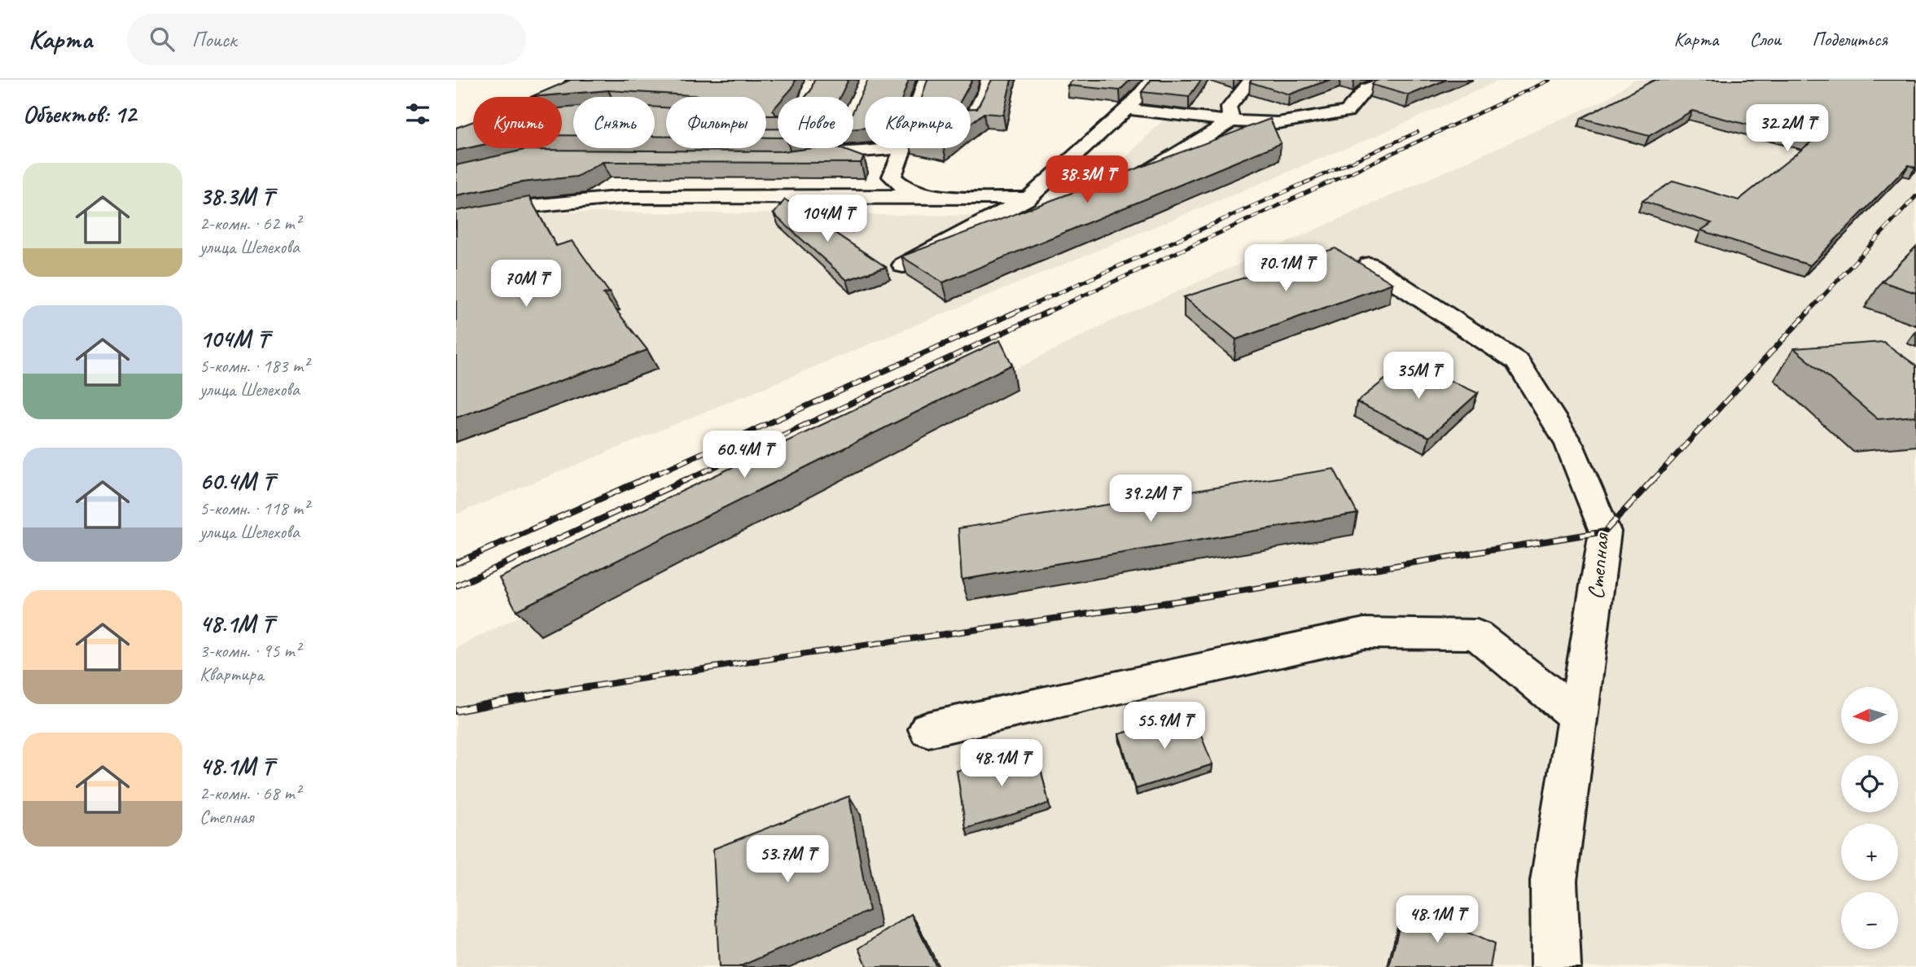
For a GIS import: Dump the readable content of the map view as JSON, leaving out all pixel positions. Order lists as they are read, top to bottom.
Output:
{
  "streets": {
    "street": ["Степная"]
  },
  "north": "left",
  "page": {
    "header": "Карта",
    "search": "Поиск",
    "nav": ["Карта", "Слои", "Поделиться"],
    "heading": "Объектов: 12",
    "chip": [
      "Купить",
      "Снять",
      "Фильтры",
      "Новое",
      "Квартира"
    ],
    "price": [
      "32.2M ₸",
      "38.3M ₸",
      "104M ₸",
      "70.1M ₸",
      "70M ₸",
      "35M ₸",
      "60.4M ₸",
      "39.2M ₸",
      "55.9M ₸",
      "48.1M ₸",
      "53.7M ₸",
      "48.1M ₸"
    ],
    "list": [
      {
        "name": "38.3M ₸",
        "note": "2-комн. · 62 m² · улица Шелехова"
      },
      {
        "name": "104M ₸",
        "note": "5-комн. · 183 m² · улица Шелехова"
      },
      {
        "name": "60.4M ₸",
        "note": "5-комн. · 118 m² · улица Шелехова"
      },
      {
        "name": "48.1M ₸",
        "note": "3-комн. · 95 m² · Квартира"
      },
      {
        "name": "48.1M ₸",
        "note": "2-комн. · 68 m² · Степная"
      }
    ],
    "map_buttons": ["+", "−"]
  }
}
